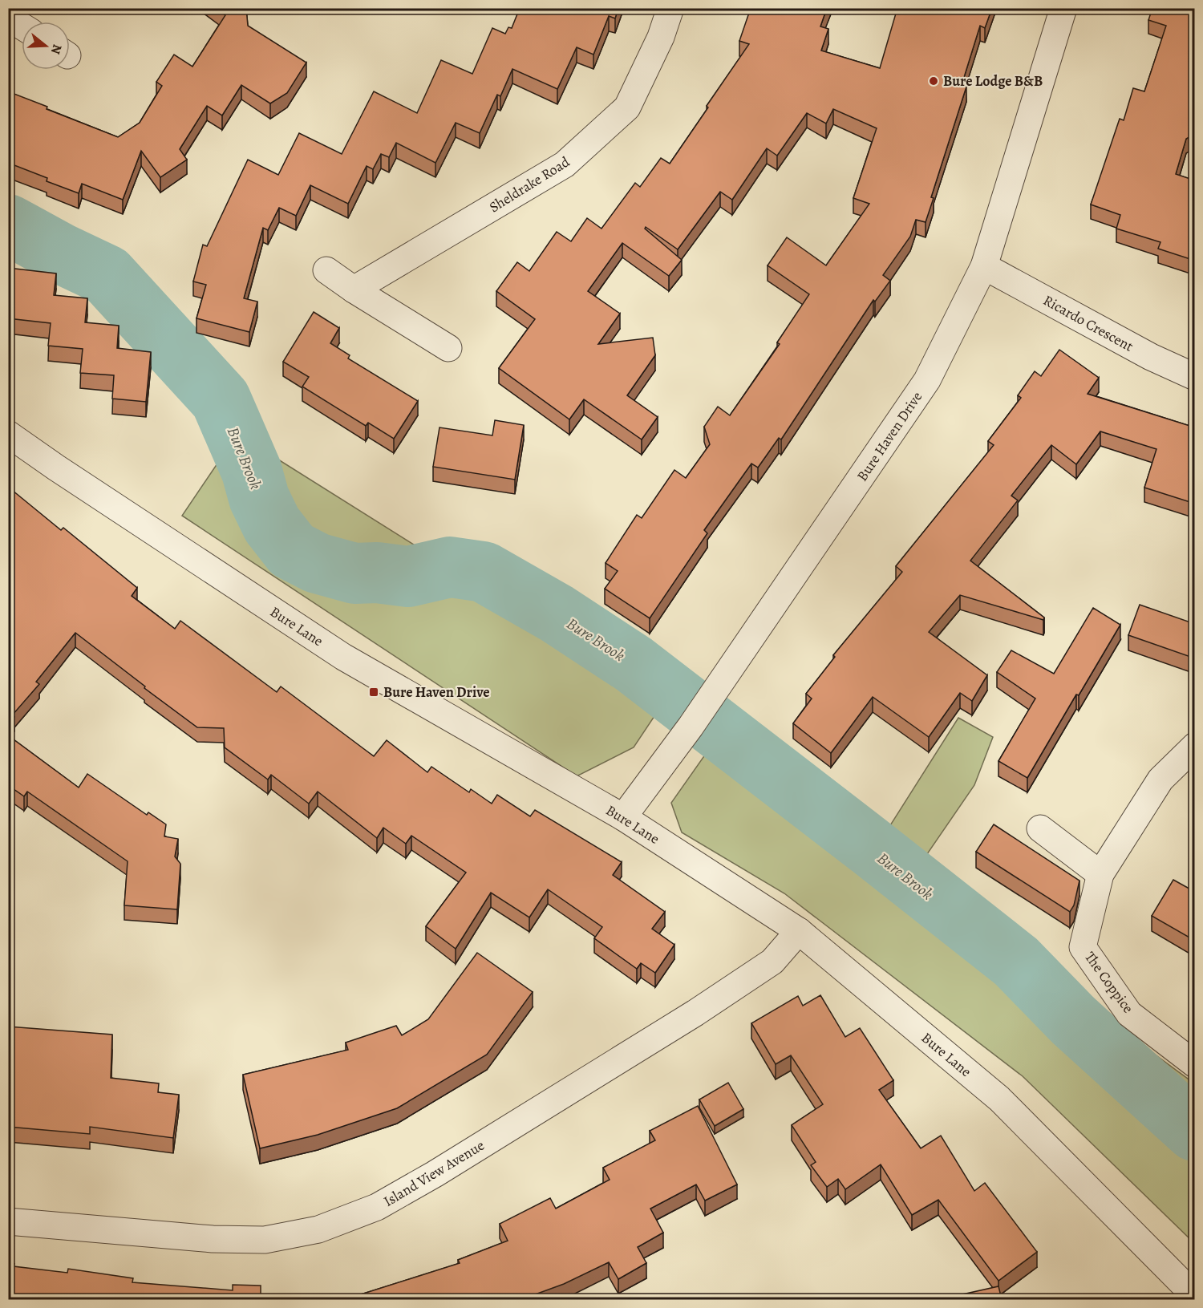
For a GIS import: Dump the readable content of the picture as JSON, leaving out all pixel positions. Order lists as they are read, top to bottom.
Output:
{
  "streets": {
    "street": [
      "Sheldrake Road",
      "Ricardo Crescent",
      "Bure Haven Drive",
      "Bure Lane",
      "The Coppice",
      "Island View Avenue"
    ]
  },
  "crossings": [
    ["Ricardo Crescent", "Bure Haven Drive"],
    ["Bure Haven Drive", "Bure Lane"],
    ["Bure Lane", "Island View Avenue"]
  ],
  "water": ["Bure Brook"],
  "places": {
    "other": ["Bure Lodge B&B"],
    "transit": ["Bure Haven Drive"]
  },
  "north": "right"
}
